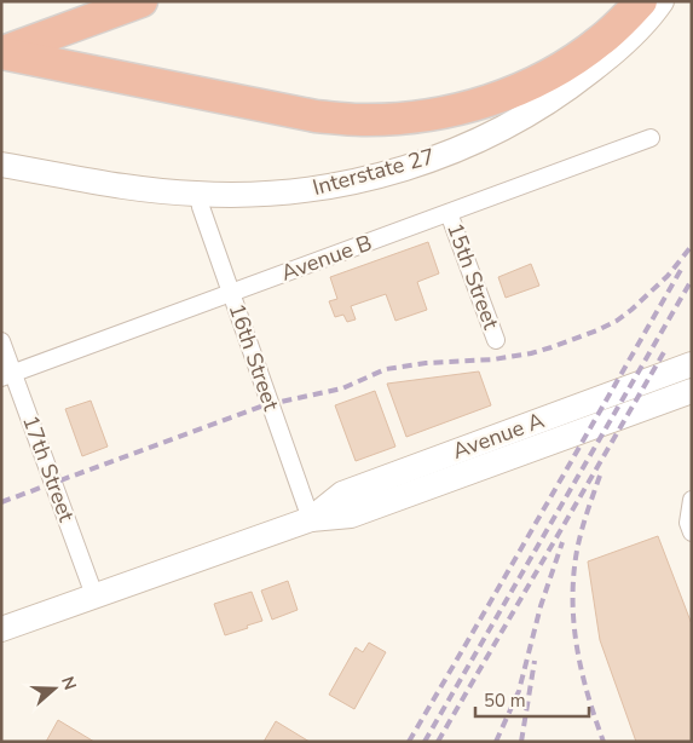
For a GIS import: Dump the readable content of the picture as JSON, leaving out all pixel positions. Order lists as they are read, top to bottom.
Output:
{
  "streets": {
    "main road": ["Interstate 27", "Avenue A"],
    "street": [
      "Avenue B",
      "15th Street",
      "16th Street",
      "17th Street"
    ]
  },
  "crossings": [
    ["Interstate 27", "16th Street"],
    ["Avenue B", "15th Street"],
    ["Avenue B", "16th Street"],
    ["Avenue B", "17th Street"],
    ["16th Street", "Avenue A"],
    ["Avenue A", "17th Street"]
  ],
  "scale_bar": "50 m",
  "north": "right"
}
